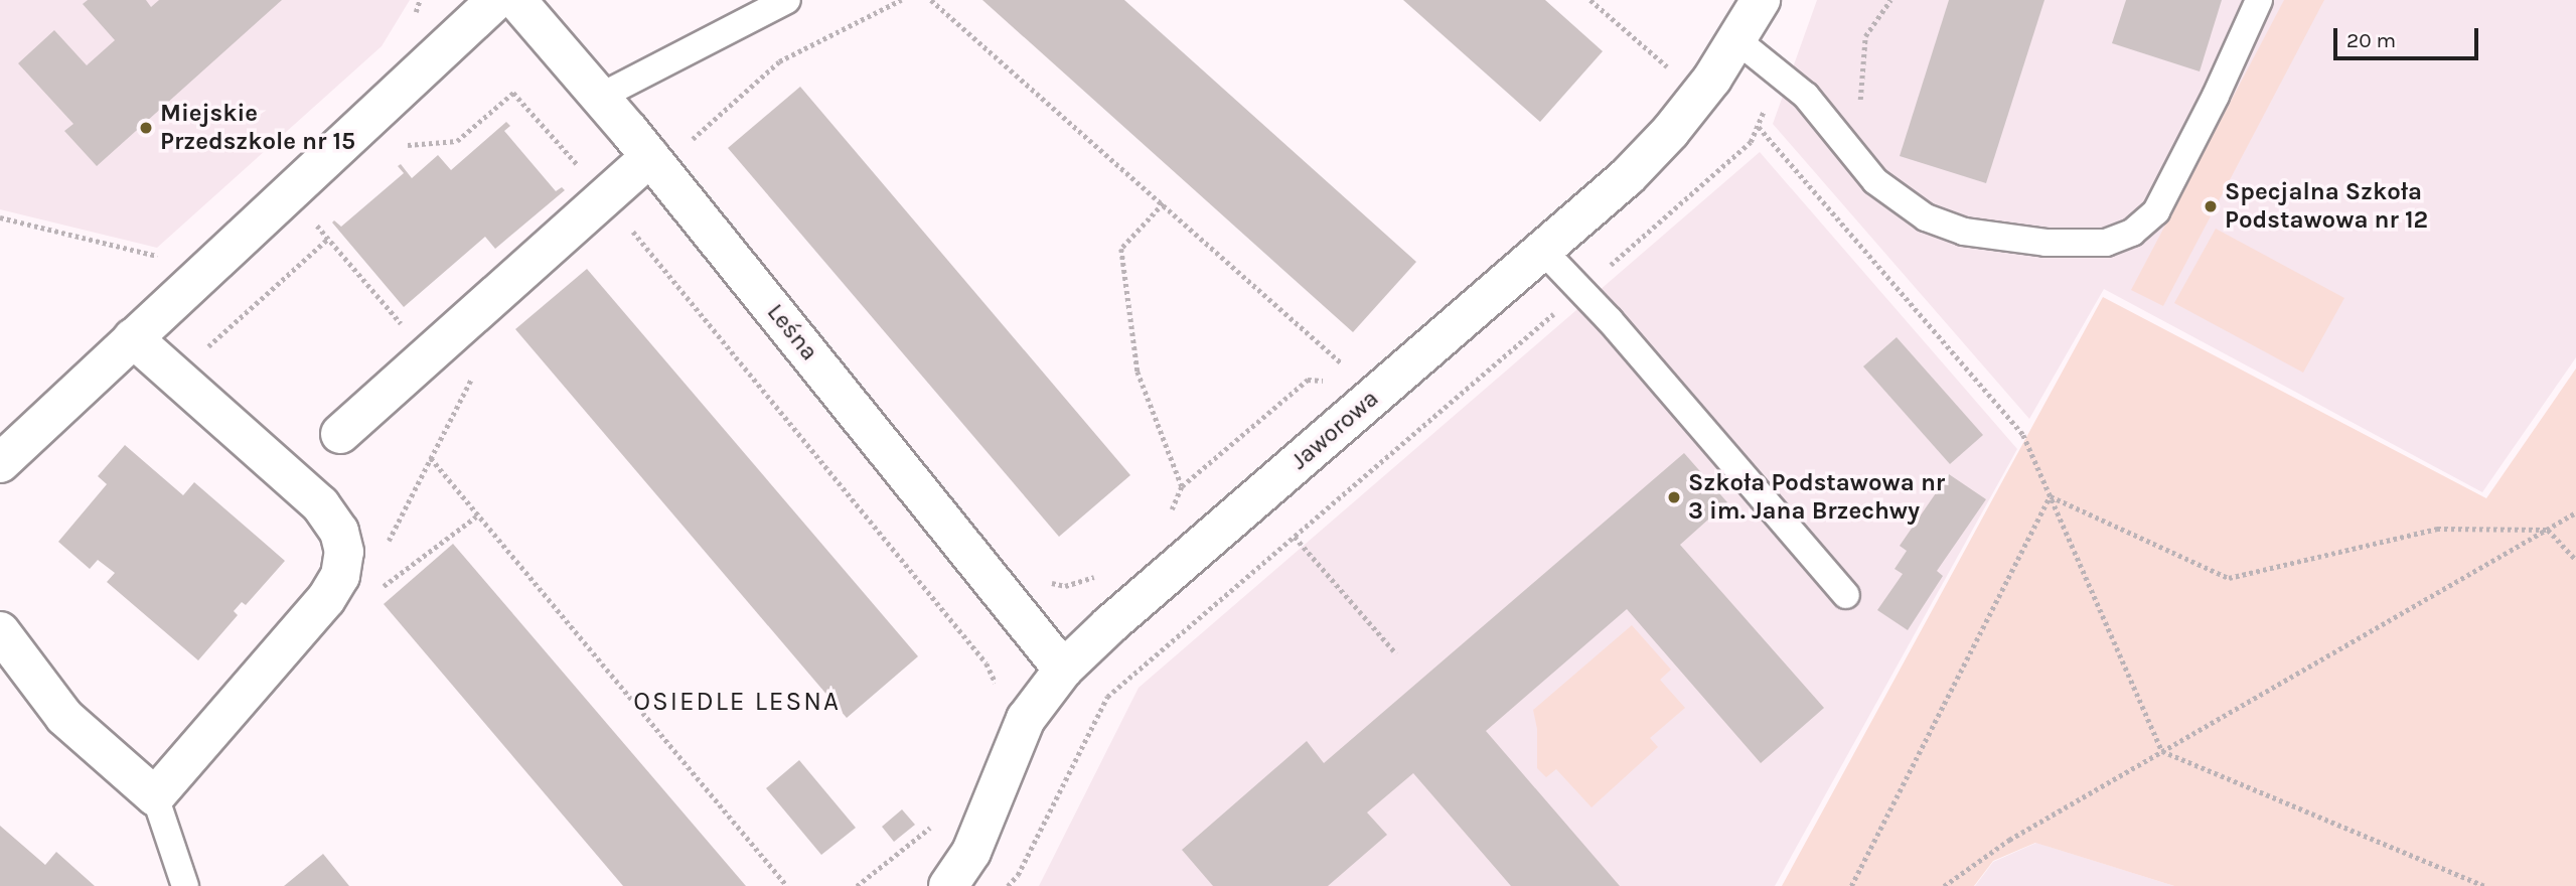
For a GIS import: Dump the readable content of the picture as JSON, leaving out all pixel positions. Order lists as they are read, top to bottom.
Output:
{
  "streets": {
    "street": ["Leśna", "Jaworowa"]
  },
  "crossings": [
    ["Leśna", "Jaworowa"]
  ],
  "districts": ["OSIEDLE LESNA"],
  "places": ["Miejskie Przedszkole nr 15", "Specjalna Szkoła Podstawowa nr 12", "Szkoła Podstawowa nr 3 im. Jana Brzechwy"],
  "scale_bar": "20 m"
}
